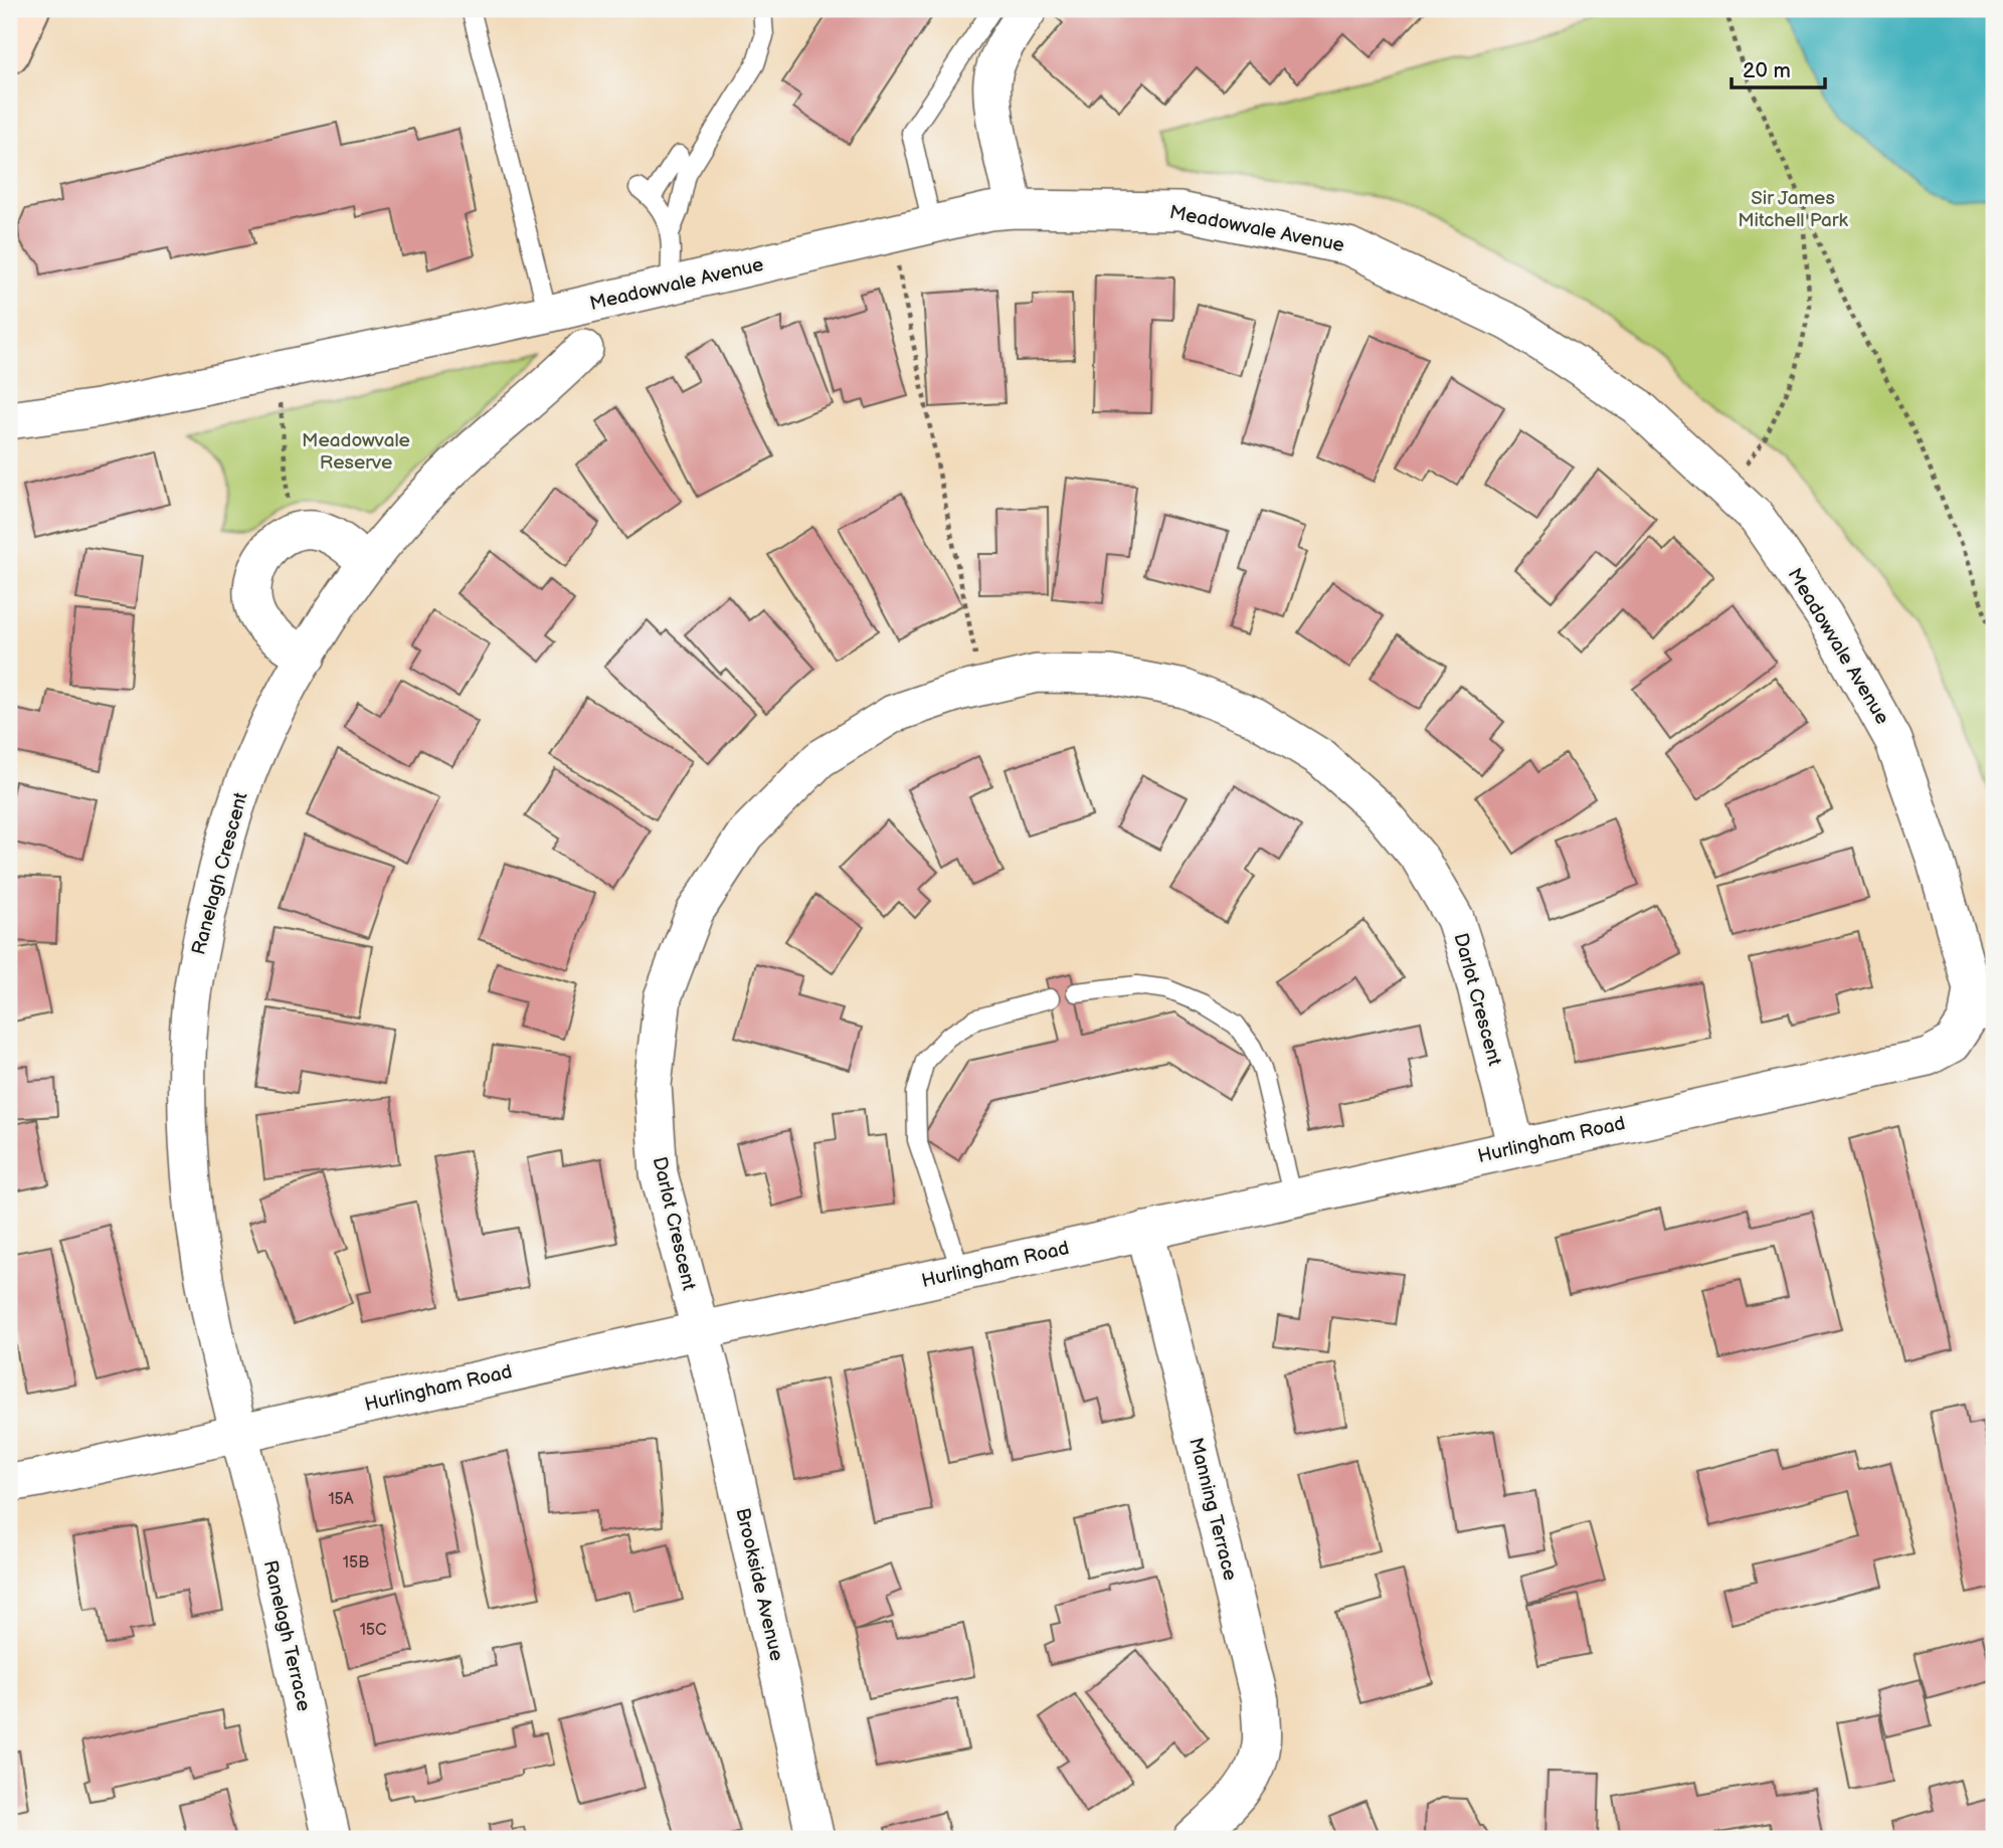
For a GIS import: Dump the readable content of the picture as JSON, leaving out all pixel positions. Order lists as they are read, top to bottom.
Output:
{
  "streets": {
    "street": [
      "Meadowvale Avenue",
      "Ranelagh Crescent",
      "Darlot Crescent",
      "Hurlingham Road",
      "Manning Terrace",
      "Brookside Avenue",
      "Ranelagh Terrace"
    ]
  },
  "crossings": [
    ["Meadowvale Avenue", "Hurlingham Road"],
    ["Ranelagh Crescent", "Hurlingham Road"],
    ["Ranelagh Crescent", "Ranelagh Terrace"],
    ["Darlot Crescent", "Hurlingham Road"],
    ["Darlot Crescent", "Brookside Avenue"],
    ["Hurlingham Road", "Manning Terrace"],
    ["Hurlingham Road", "Brookside Avenue"],
    ["Hurlingham Road", "Ranelagh Terrace"]
  ],
  "parks": ["Sir James Mitchell Park", "Meadowvale Reserve"],
  "house_numbers": ["15A", "15B", "15C"],
  "scale_bar": "20 m"
}
